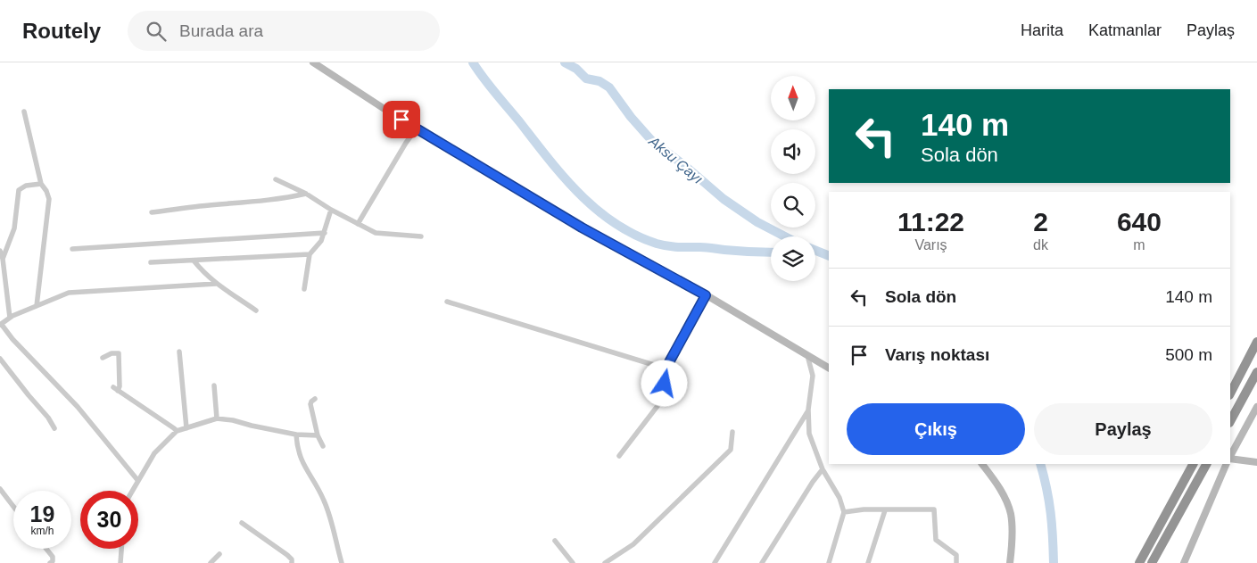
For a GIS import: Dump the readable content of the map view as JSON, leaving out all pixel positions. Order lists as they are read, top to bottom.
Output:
{
  "water": ["Aksu Çayı"],
  "north": "top",
  "page": {
    "header": "Routely",
    "search": "Burada ara",
    "nav": ["Harita", "Katmanlar", "Paylaş"],
    "turn": ["140 m", "Sola dön"],
    "eta": [
      "11:22",
      "Varış",
      "2",
      "dk",
      "640",
      "m"
    ],
    "list": [
      {
        "name": "Sola dön",
        "value": "140 m"
      },
      {
        "name": "Varış noktası",
        "value": "500 m"
      }
    ],
    "buttons": ["Çıkış", "Paylaş"],
    "speed": "19 km/h",
    "limit": "30"
  }
}
